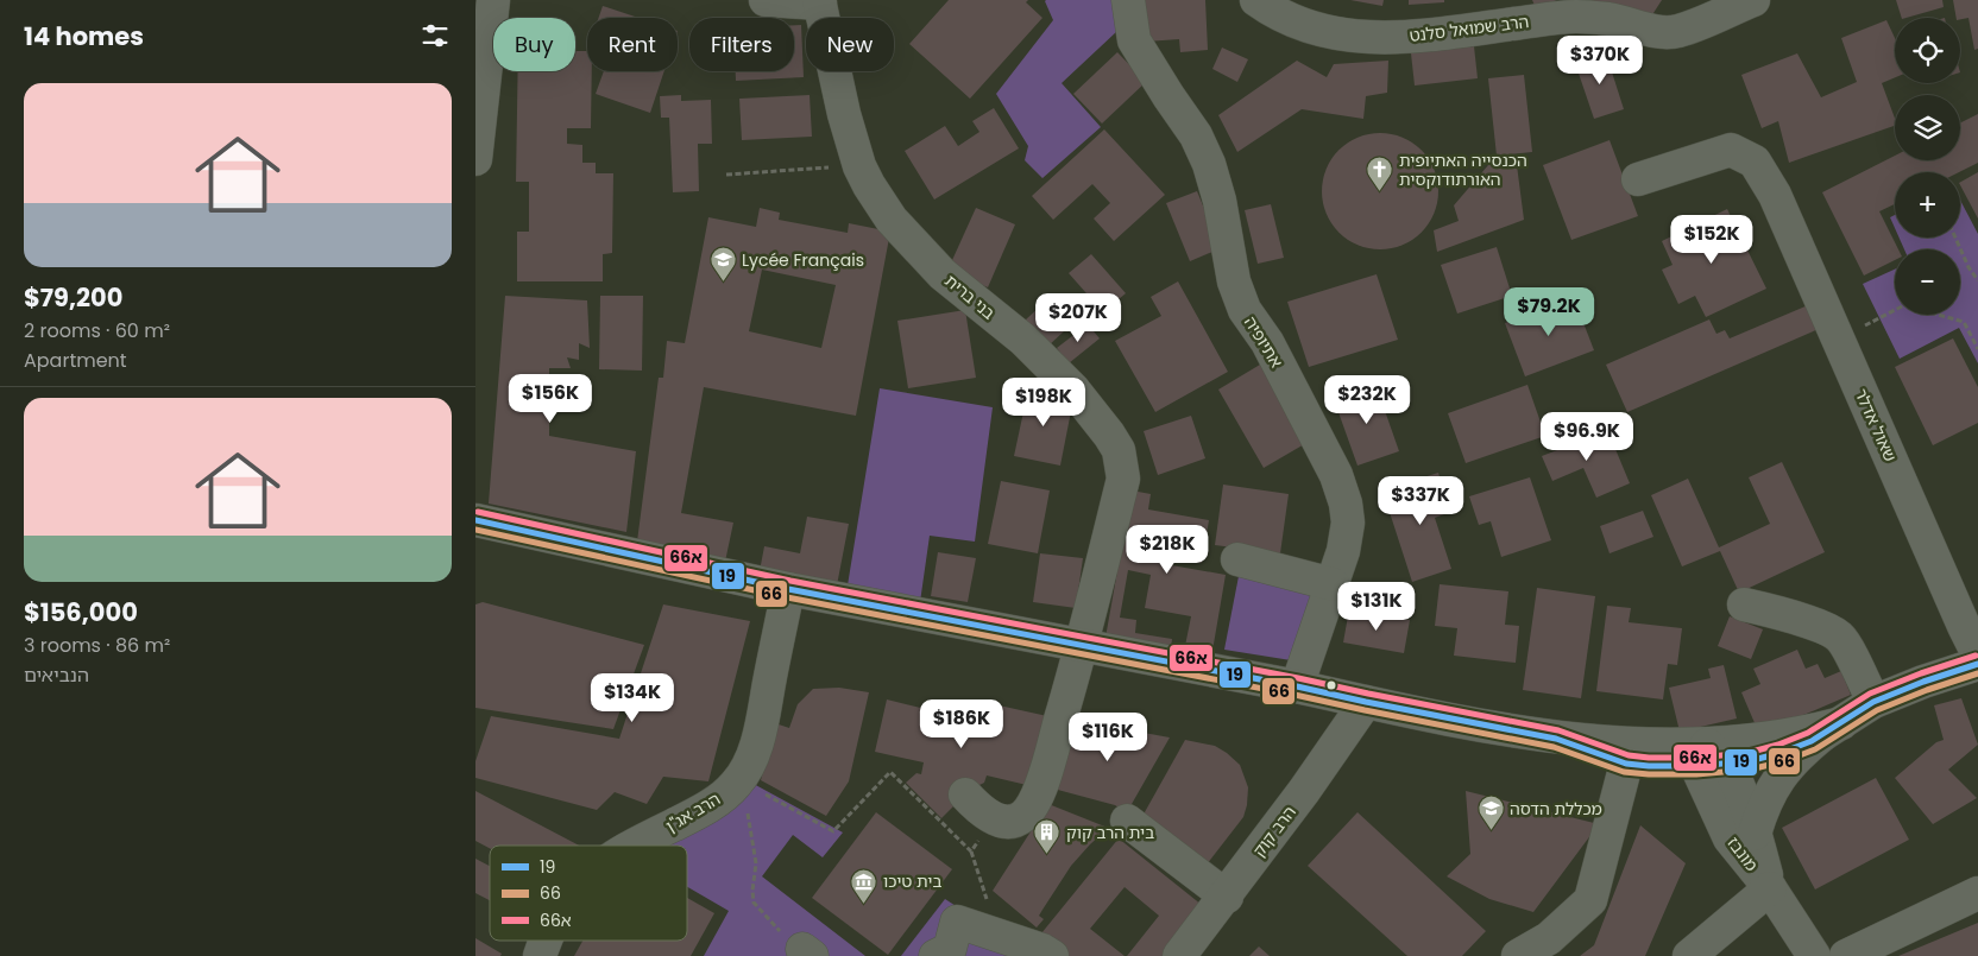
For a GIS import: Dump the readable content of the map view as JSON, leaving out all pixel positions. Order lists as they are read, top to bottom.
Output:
{
  "streets": {
    "street": [
      "הרב שמואל סלנט",
      "בני ברית",
      "אתיופיה",
      "שאול אדלר",
      "הרב אג\"ן",
      "הרב קוק",
      "מונבז"
    ]
  },
  "places": {
    "church": ["הכנסייה האתיופית האורתודוקסית"],
    "school or university": ["Lycée Français", "מכללת הדסה"],
    "building": ["בית הרב קוק"],
    "museum": ["בית טיכו"]
  },
  "lines": ["transit line 66א", "transit line 19", "transit line 66"],
  "legend": ["19", "66", "66א"],
  "page": {
    "heading": "14 homes",
    "map_buttons": ["+", "−"],
    "chip": [
      "Buy",
      "Rent",
      "Filters",
      "New"
    ],
    "price": [
      "$370K",
      "$152K",
      "$79.2K",
      "$207K",
      "$156K",
      "$232K",
      "$198K",
      "$96.9K",
      "$337K",
      "$218K",
      "$131K",
      "$134K",
      "$186K",
      "$116K"
    ],
    "list": [
      {
        "name": "$79,200",
        "note": "2 rooms · 60 m² · Apartment"
      },
      {
        "name": "$156,000",
        "note": "3 rooms · 86 m² · הנביאים"
      }
    ]
  }
}
